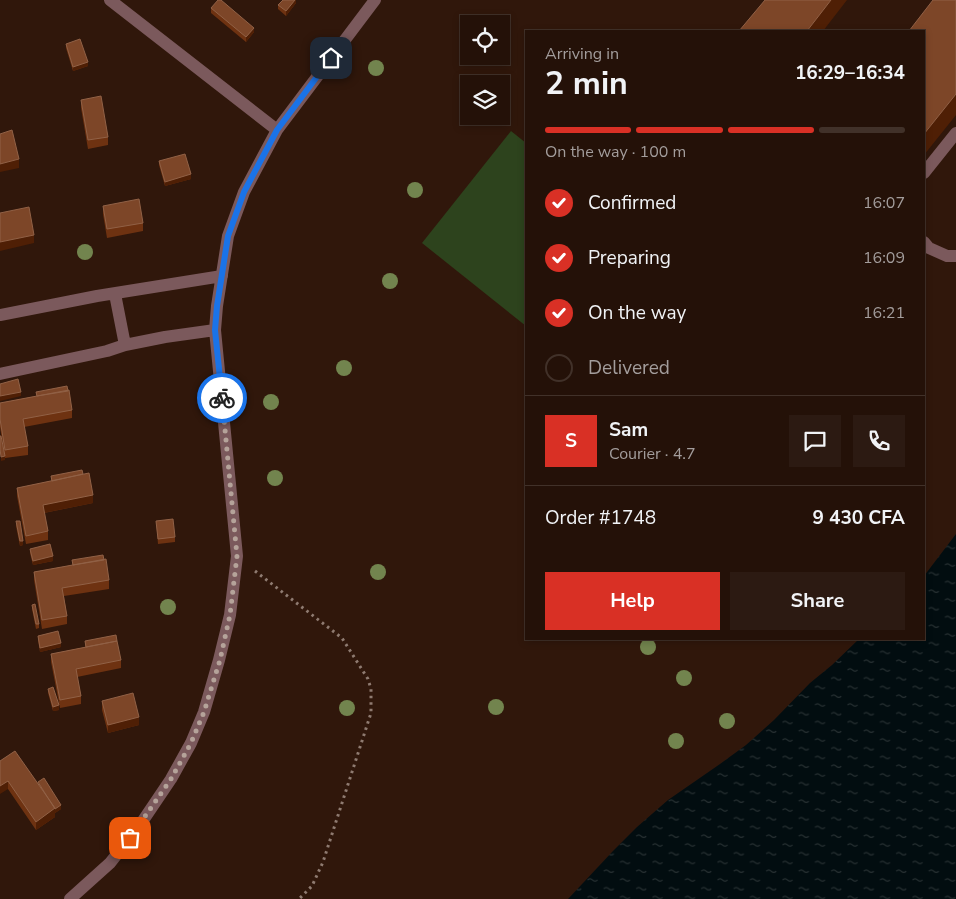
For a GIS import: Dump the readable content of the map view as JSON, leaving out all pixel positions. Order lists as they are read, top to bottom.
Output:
{
  "page": {
    "heading": ["2 min", "Arriving in", "16:29–16:34"],
    "panel": [
      "Sam",
      "Courier · 4.7",
      "Order #1748",
      "9 430 CFA"
    ],
    "bar": "On the way · 100 m",
    "list": [
      ["Confirmed", "16:07"],
      ["Preparing", "16:09"],
      ["On the way", "16:21"],
      "Delivered"
    ],
    "round": "S",
    "buttons": ["Help", "Share"]
  }
}
